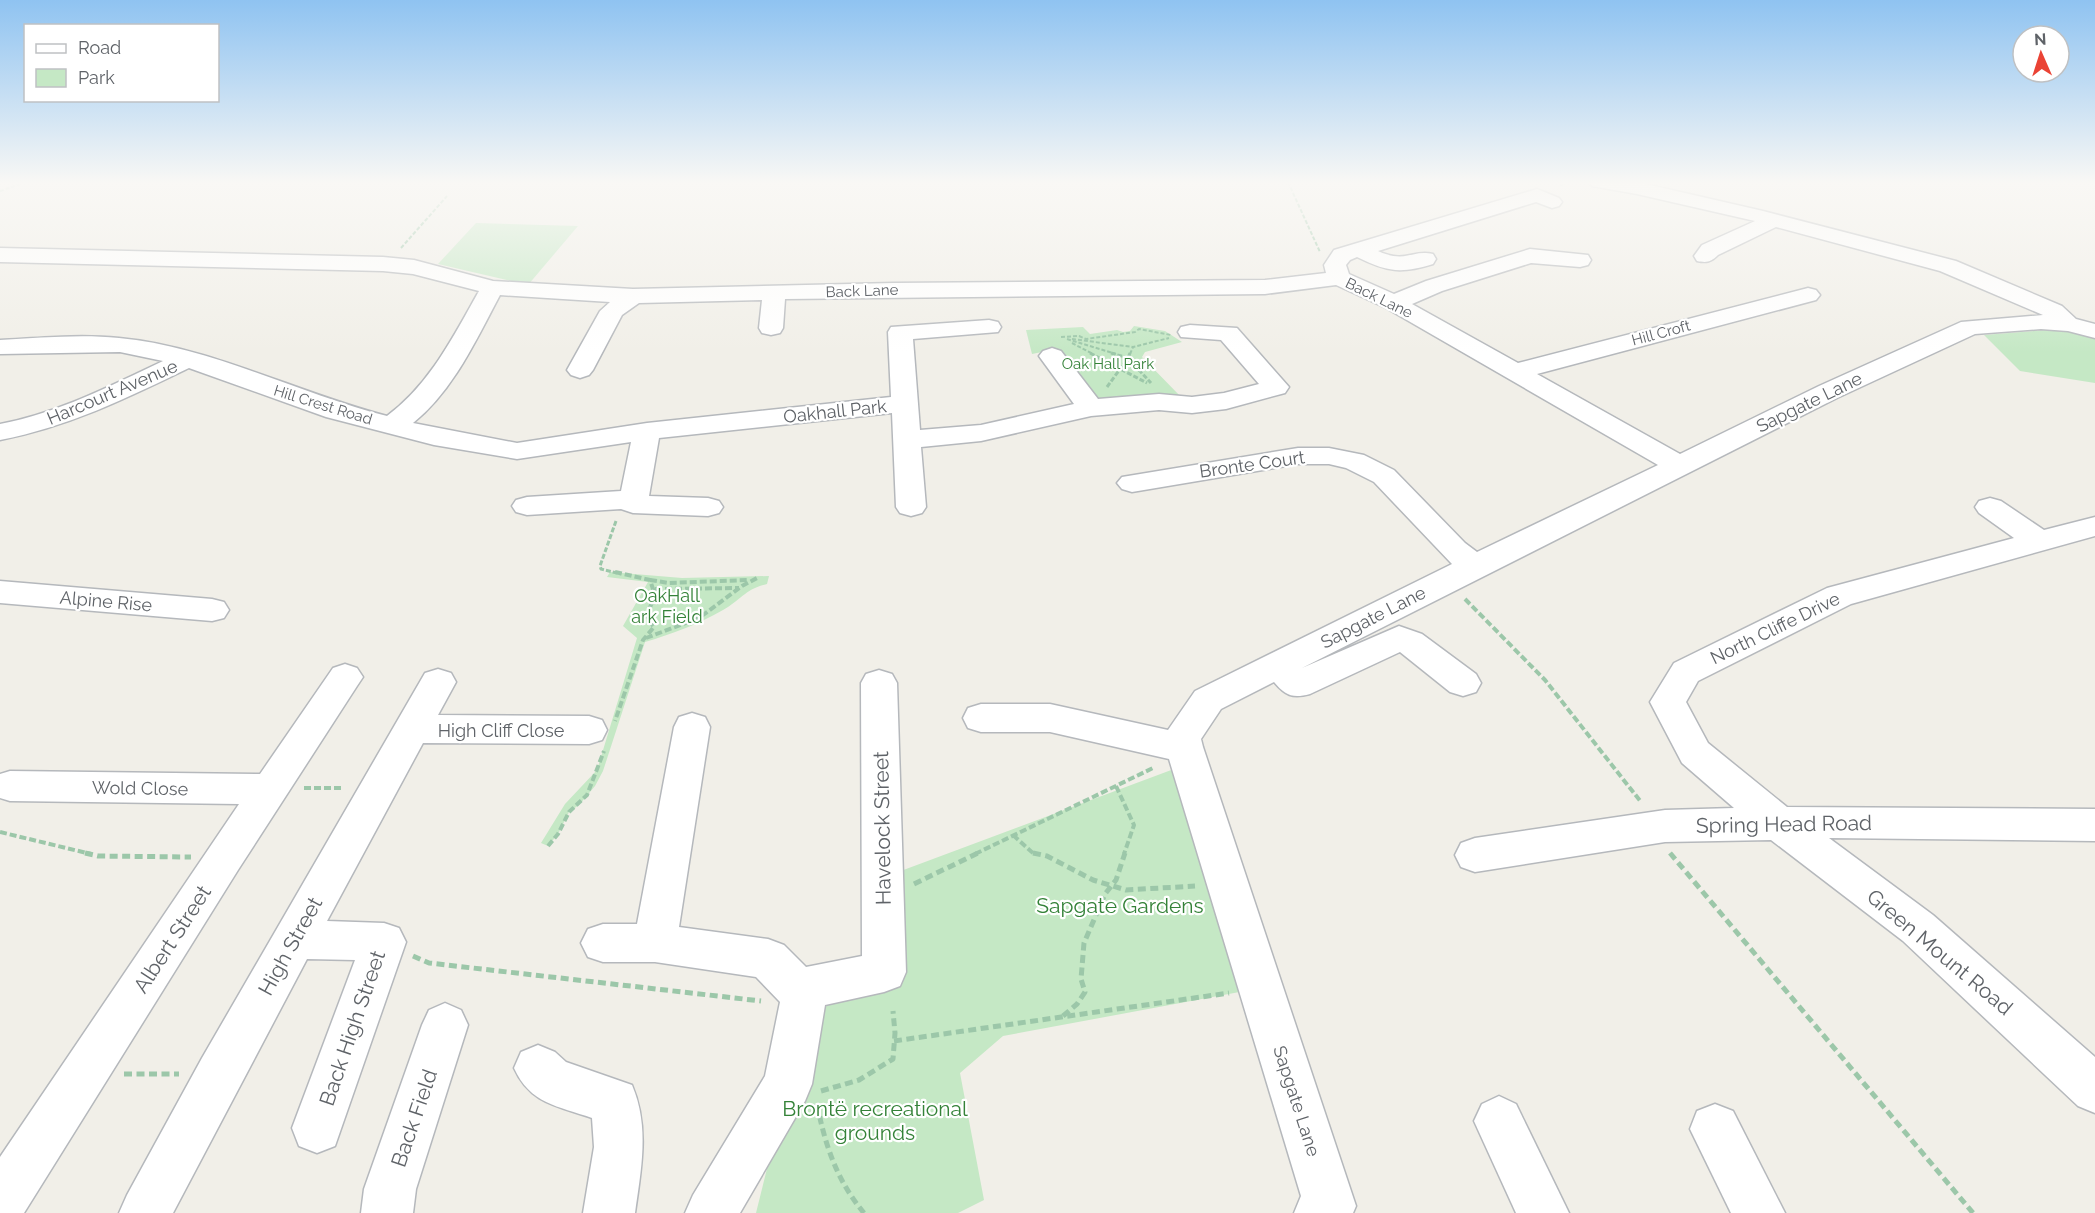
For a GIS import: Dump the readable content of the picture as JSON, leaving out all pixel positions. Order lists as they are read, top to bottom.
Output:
{
  "streets": {
    "street": [
      "Back Lane",
      "Hill Croft",
      "Harcourt Avenue",
      "Sapgate Lane",
      "Hill Crest Road",
      "Oakhall Park",
      "Bronte Court",
      "Alpine Rise",
      "North Cliffe Drive",
      "High Cliff Close",
      "Wold Close",
      "Spring Head Road",
      "Havelock Street",
      "Albert Street",
      "High Street",
      "Green Mount Road",
      "Back High Street",
      "Back Field"
    ]
  },
  "crossings": [
    ["Back Lane", "Hill Croft"],
    ["Back Lane", "Sapgate Lane"],
    ["Harcourt Avenue", "Hill Crest Road"],
    ["Sapgate Lane", "Bronte Court"],
    ["Hill Crest Road", "Oakhall Park"],
    ["North Cliffe Drive", "Spring Head Road"],
    ["North Cliffe Drive", "Green Mount Road"],
    ["High Cliff Close", "High Street"],
    ["Wold Close", "Albert Street"],
    ["Spring Head Road", "Green Mount Road"],
    ["High Street", "Back High Street"]
  ],
  "parks": [
    "Oak Hall Park",
    "OakHall ark Field",
    "Sapgate Gardens",
    "Brontë recreational grounds"
  ],
  "legend": ["Road", "Park"],
  "north": "top"
}
